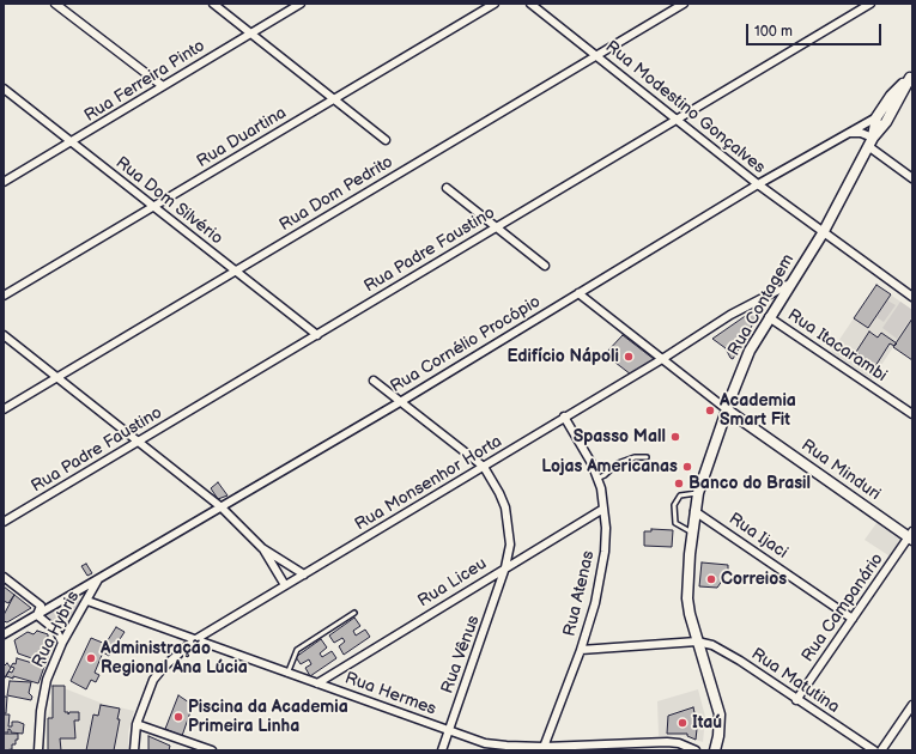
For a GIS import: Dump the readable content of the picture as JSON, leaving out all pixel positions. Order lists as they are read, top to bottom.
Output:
{
  "streets": {
    "street": [
      "Rua Ferreira Pinto",
      "Rua Modestino Gonçalves",
      "Rua Duartina",
      "Rua Dom Pedrito",
      "Rua Dom Silvério",
      "Rua Padre Faustino",
      "Rua Contagem",
      "Rua Cornélio Procópio",
      "Rua Itacarambi",
      "Rua Minduri",
      "Rua Monsenhor Horta",
      "Rua Ijaci",
      "Rua Liceu",
      "Rua Atenas",
      "Rua Campanário",
      "Rua Hybris",
      "Rua Vênus",
      "Rua Matutina",
      "Rua Hermes"
    ]
  },
  "crossings": [
    ["Rua Ferreira Pinto", "Rua Dom Silvério"],
    ["Rua Modestino Gonçalves", "Rua Dom Pedrito"],
    ["Rua Modestino Gonçalves", "Rua Padre Faustino"],
    ["Rua Modestino Gonçalves", "Rua Contagem"],
    ["Rua Modestino Gonçalves", "Rua Cornélio Procópio"],
    ["Rua Duartina", "Rua Dom Silvério"],
    ["Rua Dom Pedrito", "Rua Dom Silvério"],
    ["Rua Dom Silvério", "Rua Padre Faustino"],
    ["Rua Contagem", "Rua Cornélio Procópio"],
    ["Rua Contagem", "Rua Itacarambi"],
    ["Rua Contagem", "Rua Minduri"],
    ["Rua Contagem", "Rua Monsenhor Horta"],
    ["Rua Contagem", "Rua Ijaci"],
    ["Rua Contagem", "Rua Matutina"],
    ["Rua Cornélio Procópio", "Rua Hybris"],
    ["Rua Minduri", "Rua Campanário"],
    ["Rua Monsenhor Horta", "Rua Atenas"],
    ["Rua Monsenhor Horta", "Rua Hermes"],
    ["Rua Ijaci", "Rua Campanário"],
    ["Rua Liceu", "Rua Atenas"],
    ["Rua Liceu", "Rua Vênus"],
    ["Rua Liceu", "Rua Hermes"],
    ["Rua Atenas", "Rua Hermes"],
    ["Rua Campanário", "Rua Matutina"],
    ["Rua Hybris", "Rua Hermes"],
    ["Rua Vênus", "Rua Hermes"]
  ],
  "places": [
    "Edifício Nápoli",
    "Academia Smart Fit",
    "Spasso Mall",
    "Lojas Americanas",
    "Banco do Brasil",
    "Correios",
    "Administração Regional Ana Lúcia",
    "Piscina da Academia Primeira Linha",
    "Itaú"
  ],
  "scale_bar": "100 m"
}
